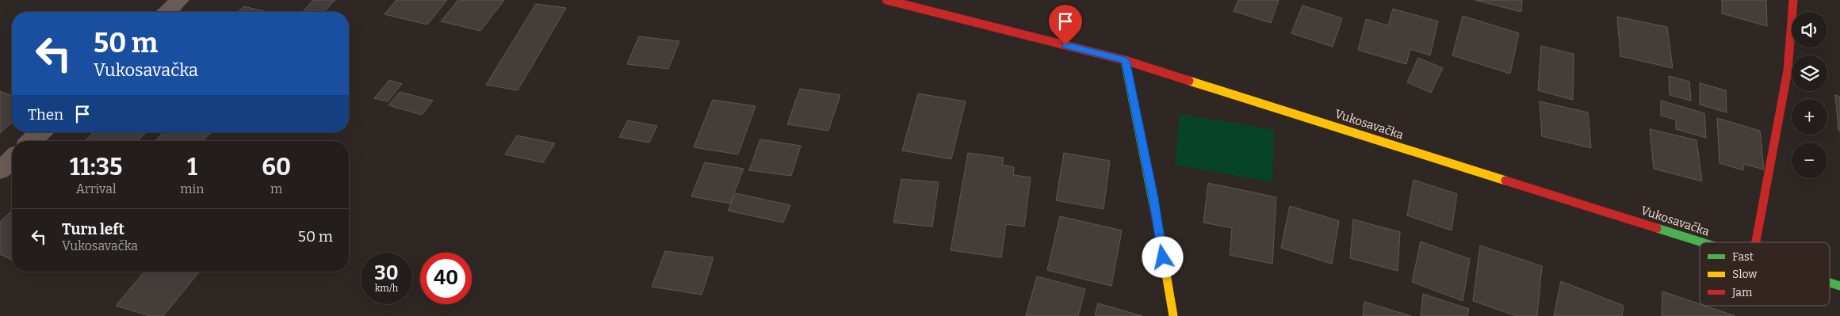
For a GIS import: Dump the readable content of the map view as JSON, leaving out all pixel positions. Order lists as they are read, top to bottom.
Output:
{
  "streets": {
    "main road": ["Vukosavačka"]
  },
  "legend": ["Fast", "Slow", "Jam"],
  "page": {
    "map_buttons": ["+", "−"],
    "turn": ["50 m", "Vukosavačka"],
    "then": "Then",
    "eta": [
      "11:35",
      "Arrival",
      "1",
      "min",
      "60",
      "m"
    ],
    "list": [
      {
        "name": "Turn left",
        "note": "Vukosavačka",
        "value": "50 m"
      }
    ],
    "speed": "30 km/h",
    "limit": "40"
  }
}
